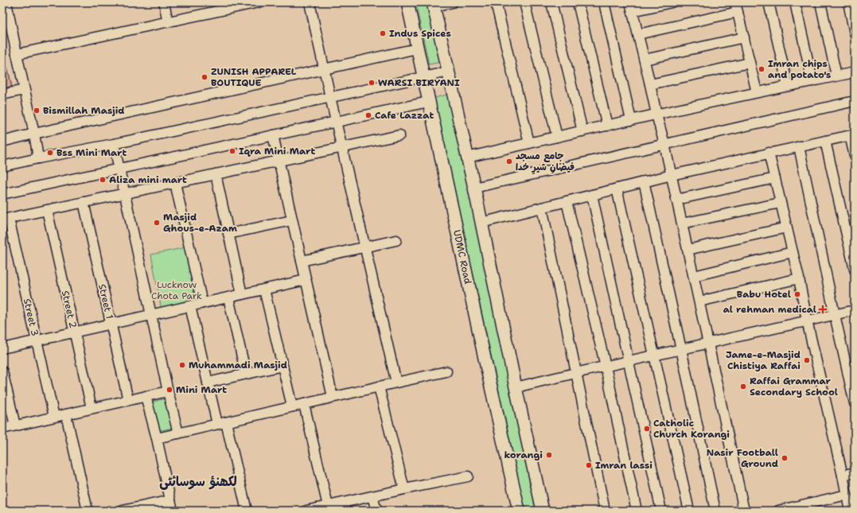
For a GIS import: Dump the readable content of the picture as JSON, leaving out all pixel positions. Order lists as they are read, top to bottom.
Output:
{
  "streets": {
    "main road": ["UDMC Road"],
    "street": ["Street 1", "Street 2", "Street 3"]
  },
  "districts": ["لکھنؤ سوسائٹی"],
  "parks": ["Lucknow Chota Park"],
  "places": {
    "other": [
      "Indus Spices",
      "Imran chips and potato's",
      "ZUNISH APPAREL BOUTIQUE",
      "WARSI BIRYANI",
      "Bismillah Masjid",
      "Cafe Lazzat",
      "Iqra Mini Mart",
      "Bss Mini Mart",
      "جامع مسجد فیضانِ شیرِ خدا",
      "Aliza mini mart",
      "Masjid Ghous-e-Azam",
      "Babu Hotel",
      "Jame-e-Masjid Chistiya Raffai",
      "Muhammadi Masjid",
      "Raffai Grammar Secondary School",
      "Mini Mart",
      "Catholic Church Korangi",
      "korangi",
      "Nasir Football Ground",
      "Imran lassi"
    ],
    "health": ["al rehman medical"]
  }
}
